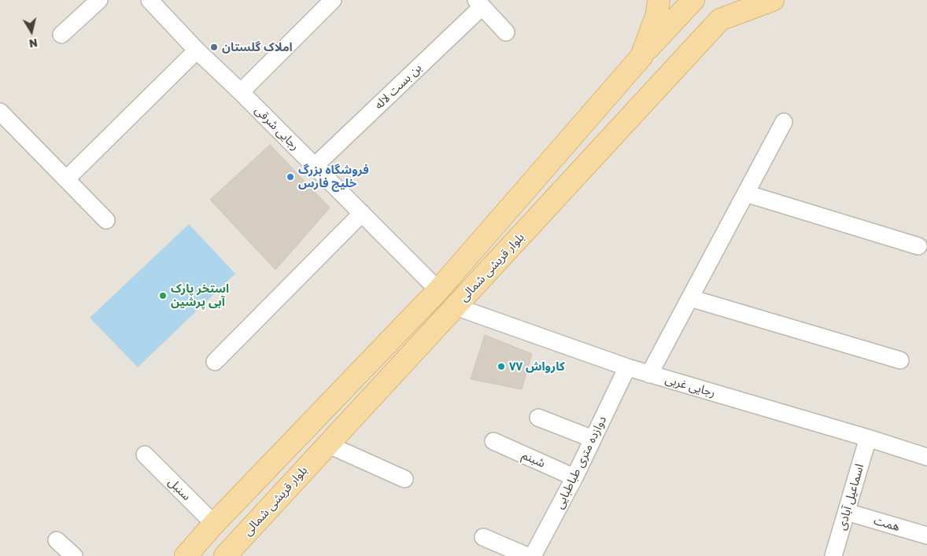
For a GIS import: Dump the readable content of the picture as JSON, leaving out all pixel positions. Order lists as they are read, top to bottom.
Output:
{
  "streets": {
    "main road": ["بلوار قریشی شمالی"],
    "street": [
      "بن بست لاله",
      "رجایی شرقی",
      "رجایی غربی",
      "شبنم",
      "دوازده متری طباطبایی",
      "سنبل",
      "اسماعیل آبادی",
      "همت"
    ]
  },
  "crossings": [
    ["بن بست لاله", "رجایی شرقی"],
    ["رجایی شرقی", "بلوار قریشی شمالی"],
    ["بلوار قریشی شمالی", "رجایی غربی"],
    ["بلوار قریشی شمالی", "سنبل"],
    ["رجایی غربی", "دوازده متری طباطبایی"],
    ["رجایی غربی", "اسماعیل آبادی"],
    ["شبنم", "دوازده متری طباطبایی"],
    ["اسماعیل آبادی", "همت"]
  ],
  "places": [
    "املاک گلستان",
    "فروشگاه بزرگ خلیج فارس",
    "استخر پارک آبی پرشین",
    "کارواش ۷۷"
  ],
  "north": "bottom"
}
